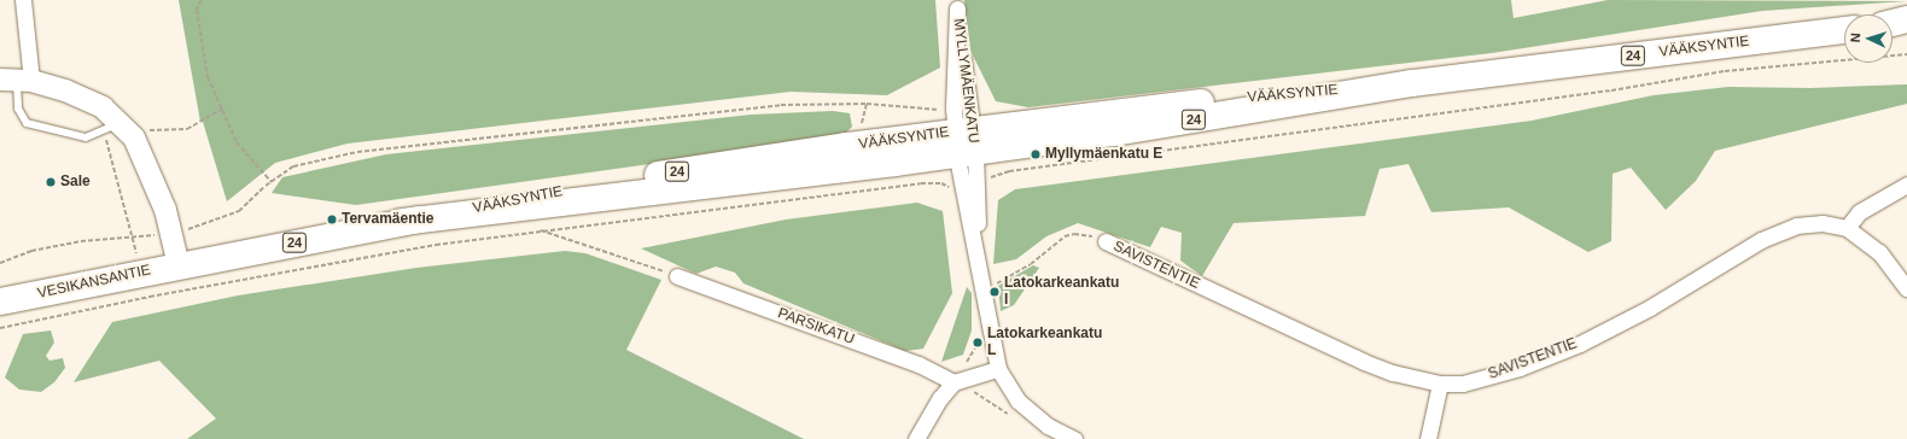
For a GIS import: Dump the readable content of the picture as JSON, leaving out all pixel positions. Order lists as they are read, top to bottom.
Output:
{
  "streets": {
    "highway": ["VÄÄKSYNTIE", "24", "VESIKANSANTIE"],
    "street": ["MYLLYMÄENKATU", "SAVISTENTIE", "PARSIKATU"]
  },
  "crossings": [
    ["VÄÄKSYNTIE", "MYLLYMÄENKATU"],
    ["VÄÄKSYNTIE", "VESIKANSANTIE"]
  ],
  "places": [
    "Myllymäenkatu E",
    "Sale",
    "Tervamäentie",
    "Latokarkeankatu I",
    "Latokarkeankatu L"
  ],
  "north": "left"
}
